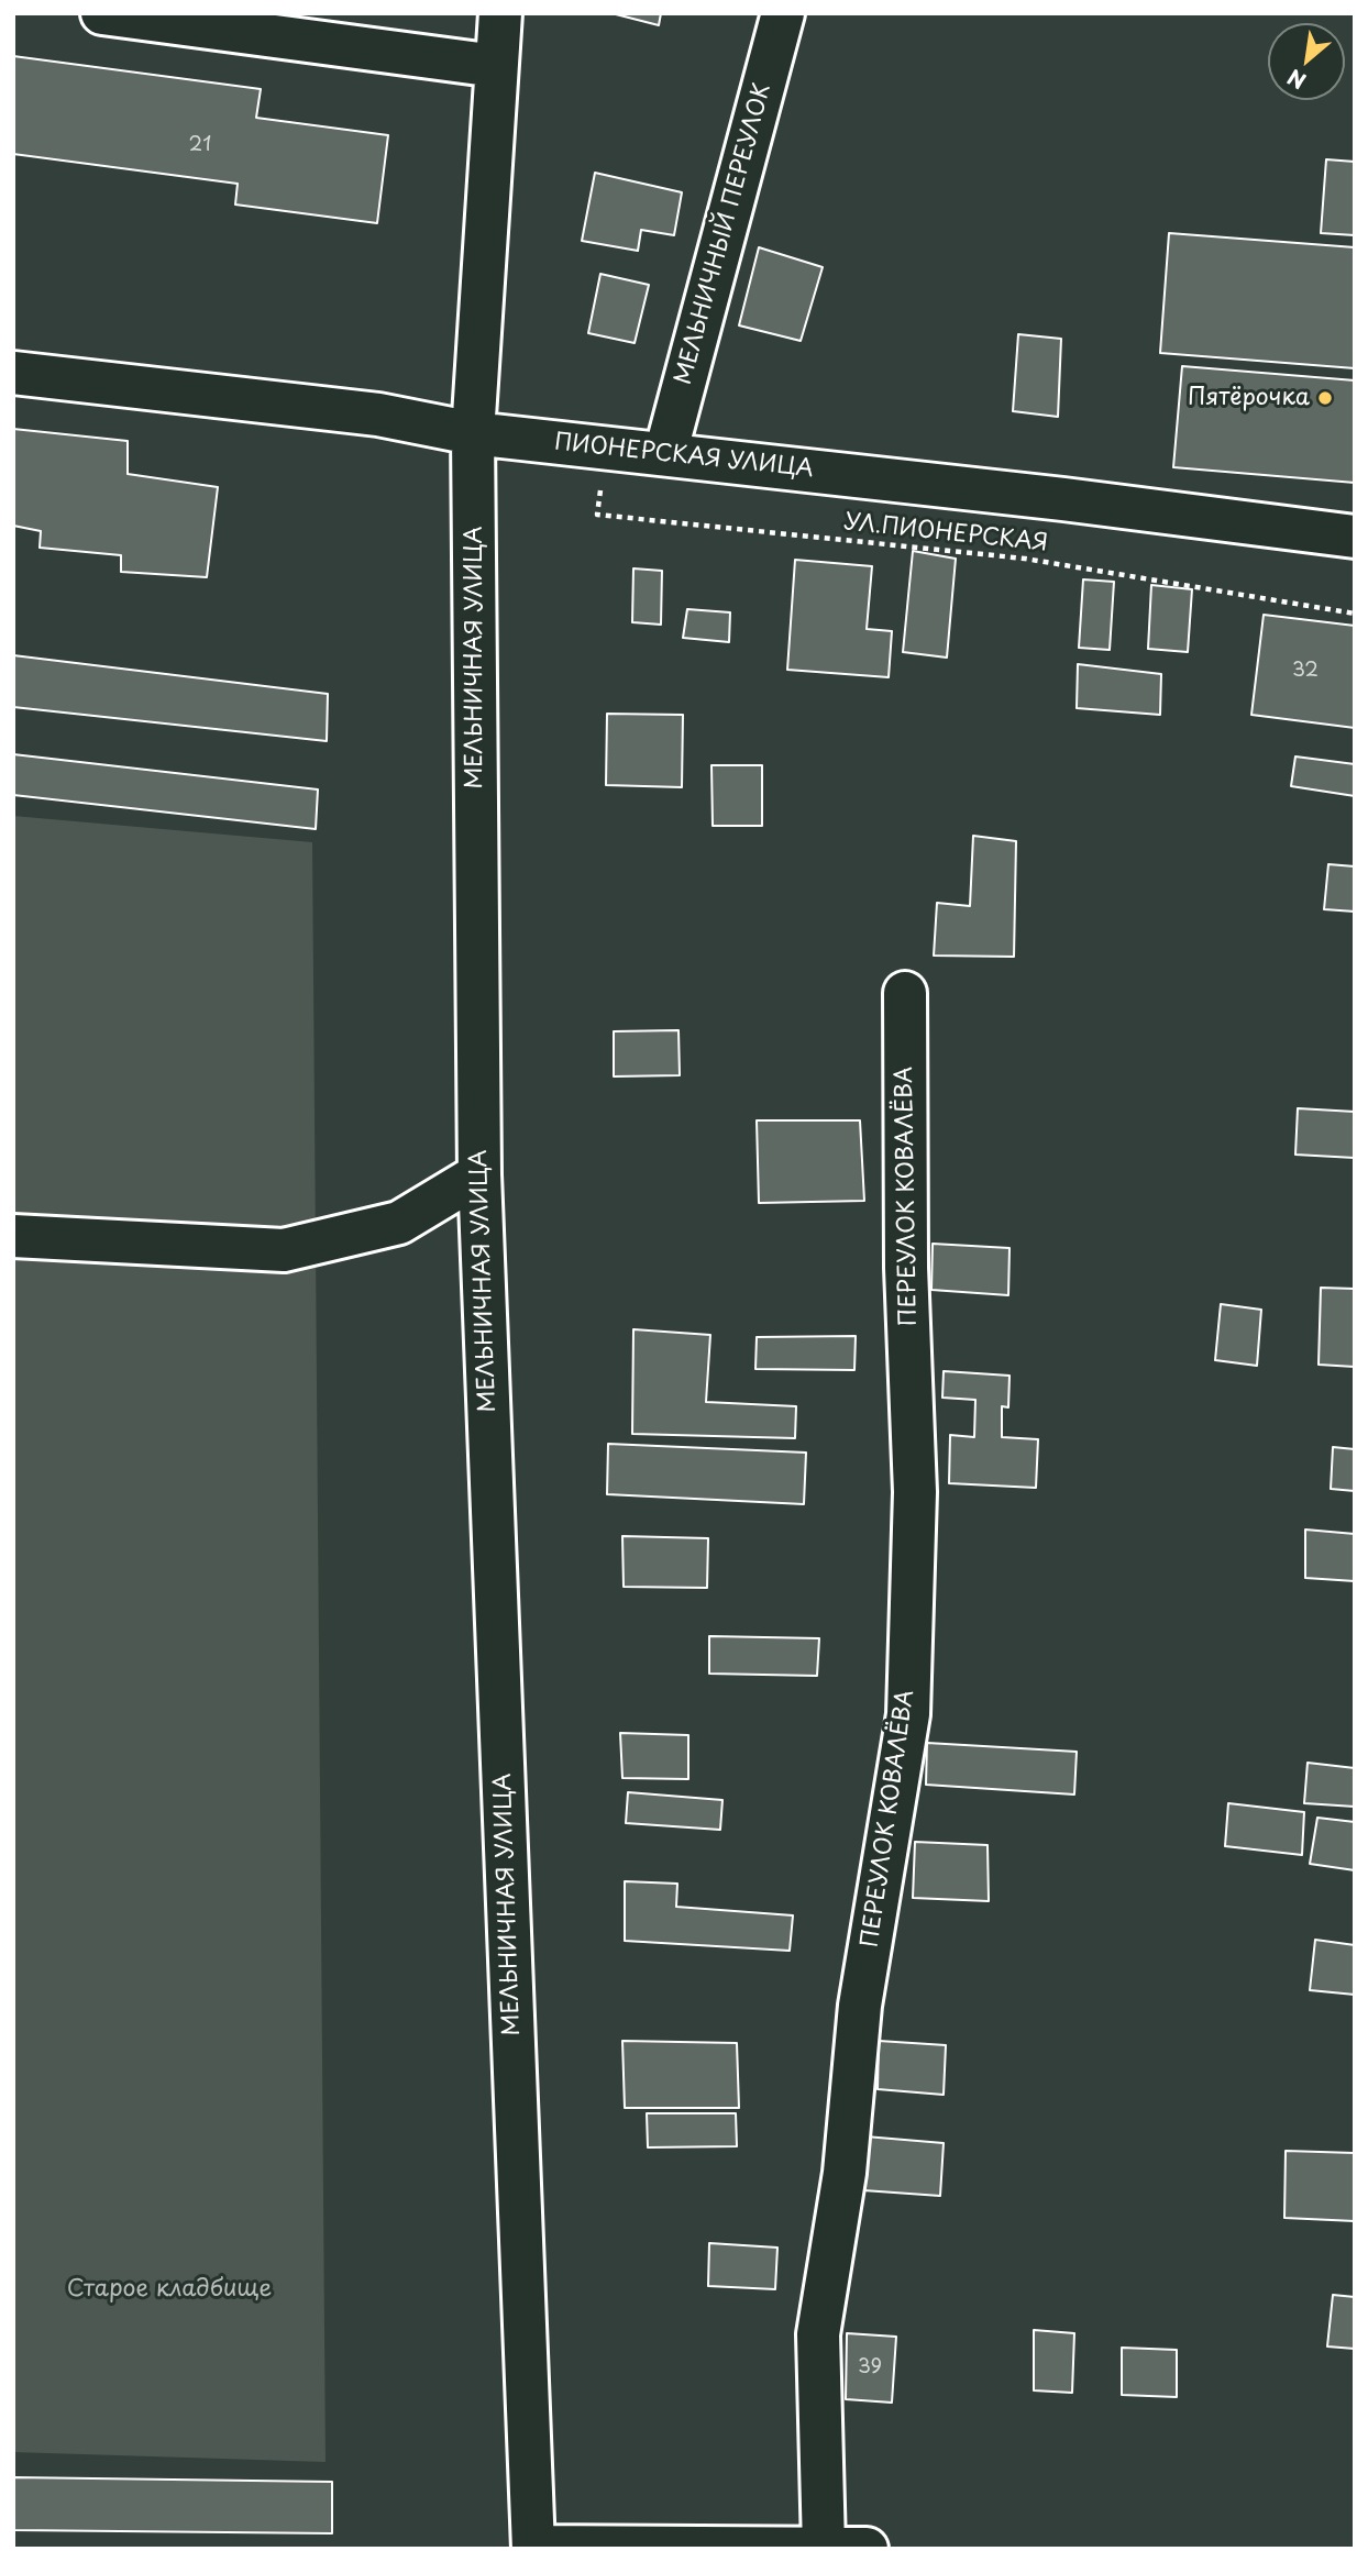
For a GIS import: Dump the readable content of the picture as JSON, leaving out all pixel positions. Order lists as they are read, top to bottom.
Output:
{
  "streets": {
    "street": [
      "МЕЛЬНИЧНЫЙ ПЕРЕУЛОК",
      "ПИОНЕРСКАЯ УЛИЦА",
      "МЕЛЬНИЧНАЯ УЛИЦА",
      "ПЕРЕУЛОК КОВАЛЁВА"
    ],
    "path": ["УЛ.ПИОНЕРСКАЯ"]
  },
  "crossings": [
    ["МЕЛЬНИЧНЫЙ ПЕРЕУЛОК", "ПИОНЕРСКАЯ УЛИЦА"],
    ["ПИОНЕРСКАЯ УЛИЦА", "УЛ.ПИОНЕРСКАЯ"],
    ["ПИОНЕРСКАЯ УЛИЦА", "МЕЛЬНИЧНАЯ УЛИЦА"]
  ],
  "parks": ["Старое кладбище"],
  "places": ["Пятёрочка"],
  "house_numbers": ["21", "32", "39"],
  "north": "bottom left"
}
